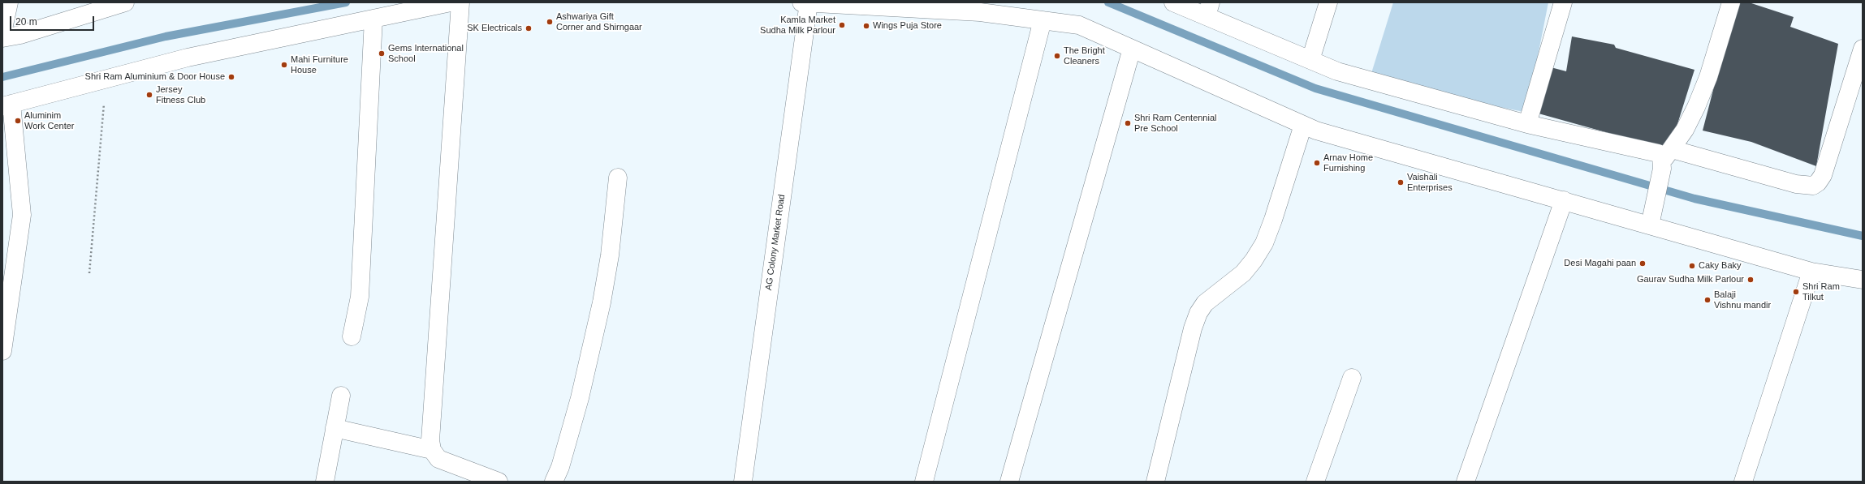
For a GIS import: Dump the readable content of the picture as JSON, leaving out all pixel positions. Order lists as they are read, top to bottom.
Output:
{
  "streets": {
    "street": ["AG Colony Market Road"]
  },
  "places": [
    "Ashwariya Gift Corner and Shirngaar",
    "Kamla Market Sudha Milk Parlour",
    "Wings Puja Store",
    "SK Electricals",
    "Gems International School",
    "The Bright Cleaners",
    "Mahi Furniture House",
    "Shri Ram Aluminium & Door House",
    "Jersey Fitness Club",
    "Aluminim Work Center",
    "Shri Ram Centennial Pre School",
    "Arnav Home Furnishing",
    "Vaishali Enterprises",
    "Desi Magahi paan",
    "Caky Baky",
    "Gaurav Sudha Milk Parlour",
    "Shri Ram Tilkut",
    "Balaji Vishnu mandir"
  ],
  "scale_bar": "20 m"
}
